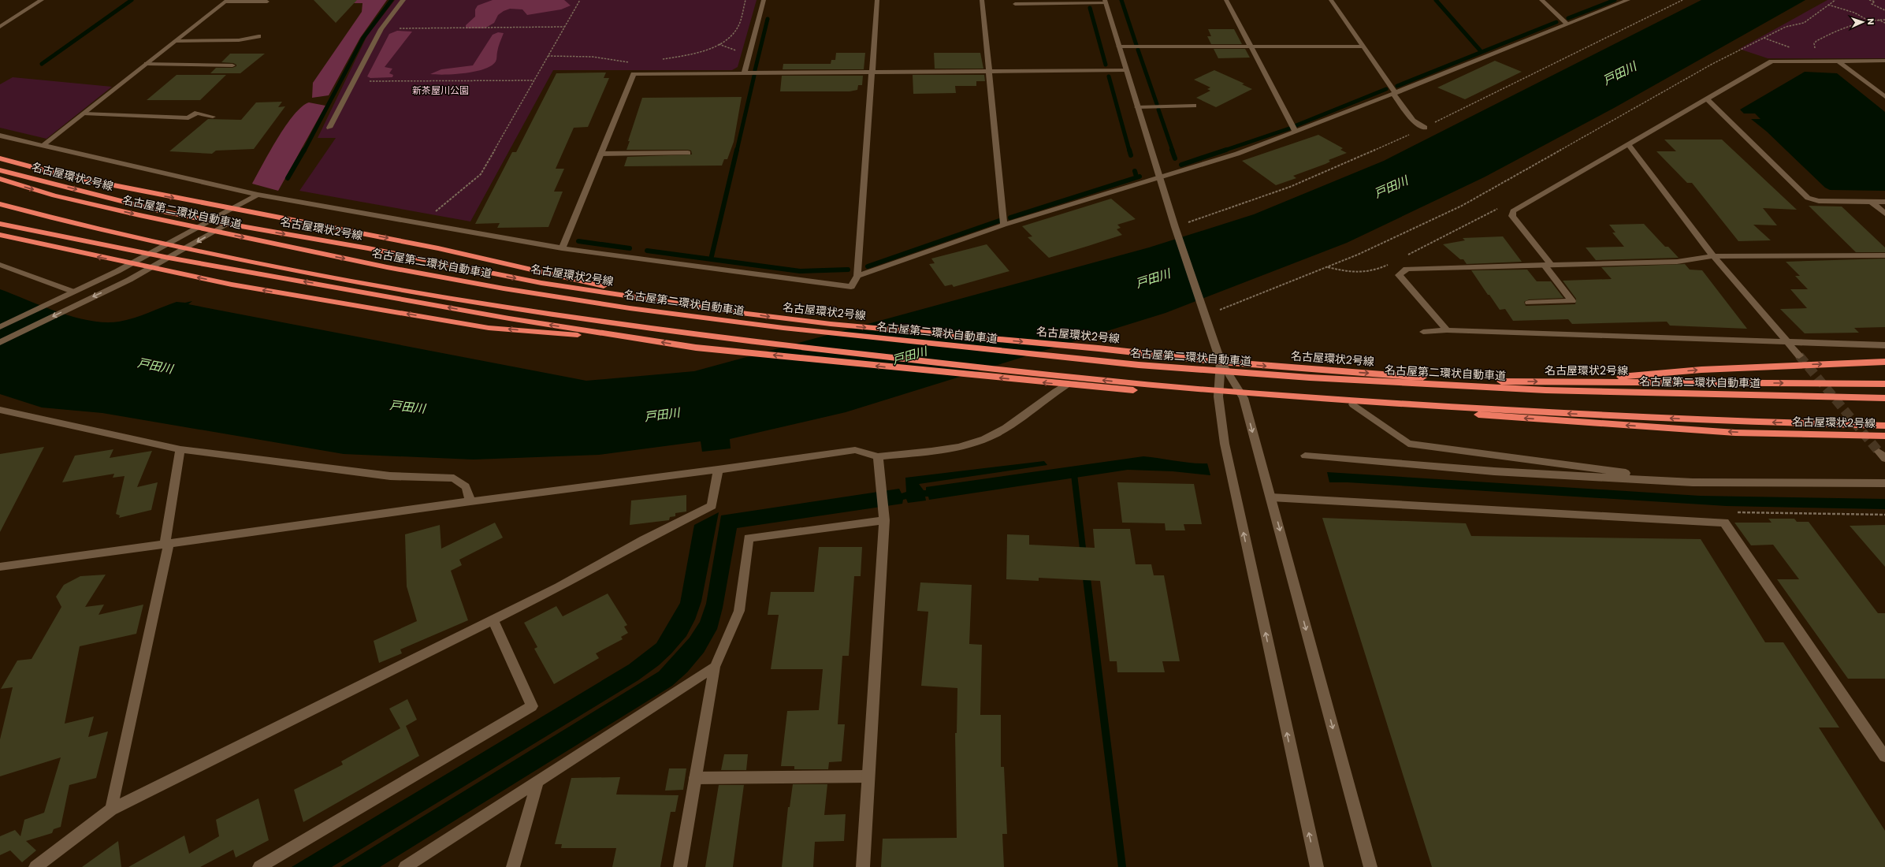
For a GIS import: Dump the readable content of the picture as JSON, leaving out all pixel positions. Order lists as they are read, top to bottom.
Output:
{
  "streets": {
    "highway": ["名古屋環状2号線", "名古屋第二環状自動車道"]
  },
  "water": ["戸田川"],
  "parks": ["新茶屋川公園"],
  "north": "right"
}
